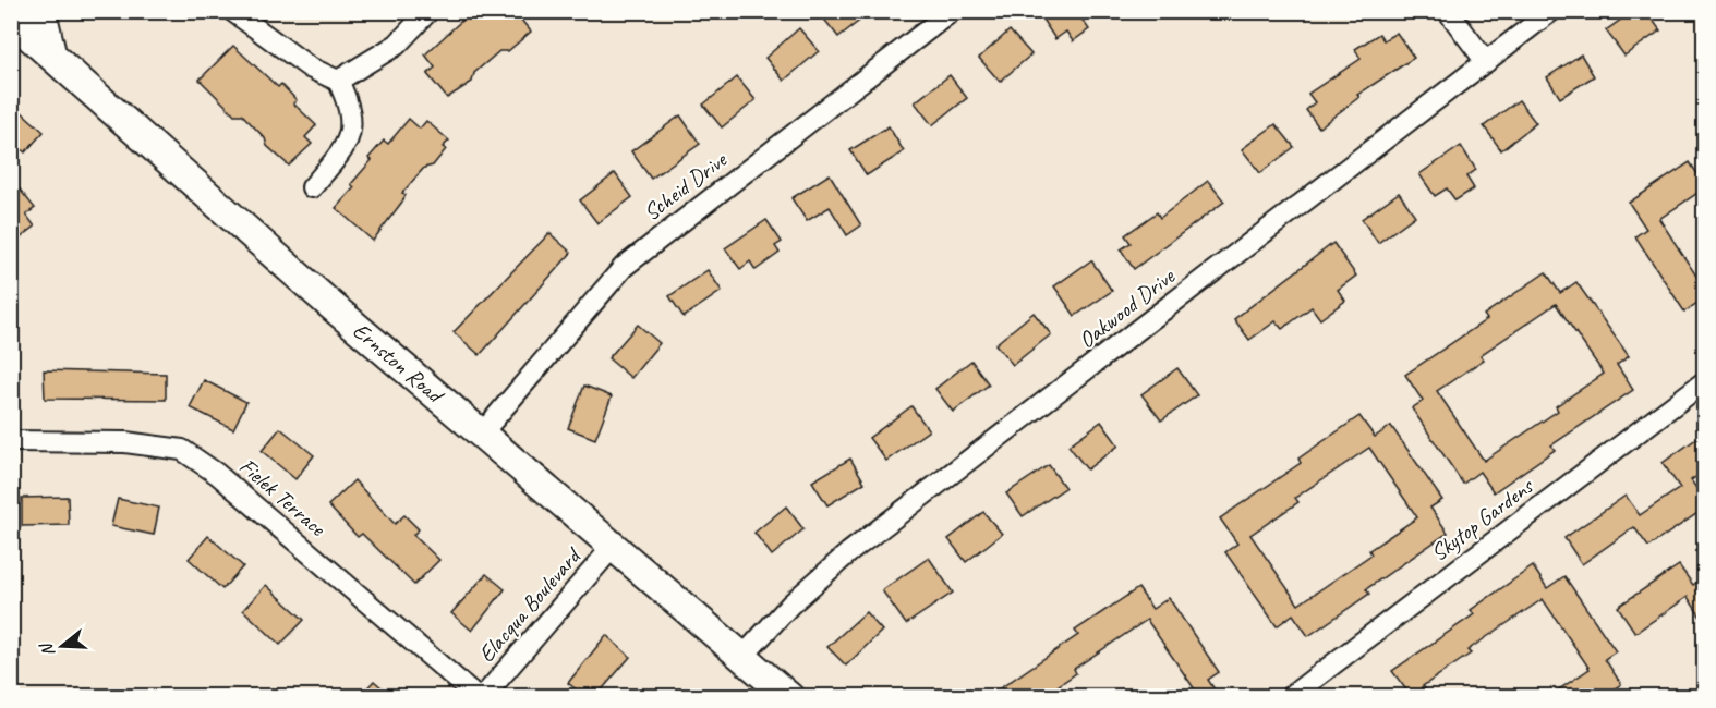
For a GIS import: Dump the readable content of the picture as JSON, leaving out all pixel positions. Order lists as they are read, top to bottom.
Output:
{
  "streets": {
    "street": [
      "Scheid Drive",
      "Oakwood Drive",
      "Ernston Road",
      "Fielek Terrace",
      "Skytop Gardens",
      "Elacqua Boulevard"
    ]
  },
  "crossings": [
    ["Scheid Drive", "Ernston Road"],
    ["Oakwood Drive", "Ernston Road"],
    ["Ernston Road", "Elacqua Boulevard"],
    ["Fielek Terrace", "Elacqua Boulevard"]
  ],
  "north": "left"
}
